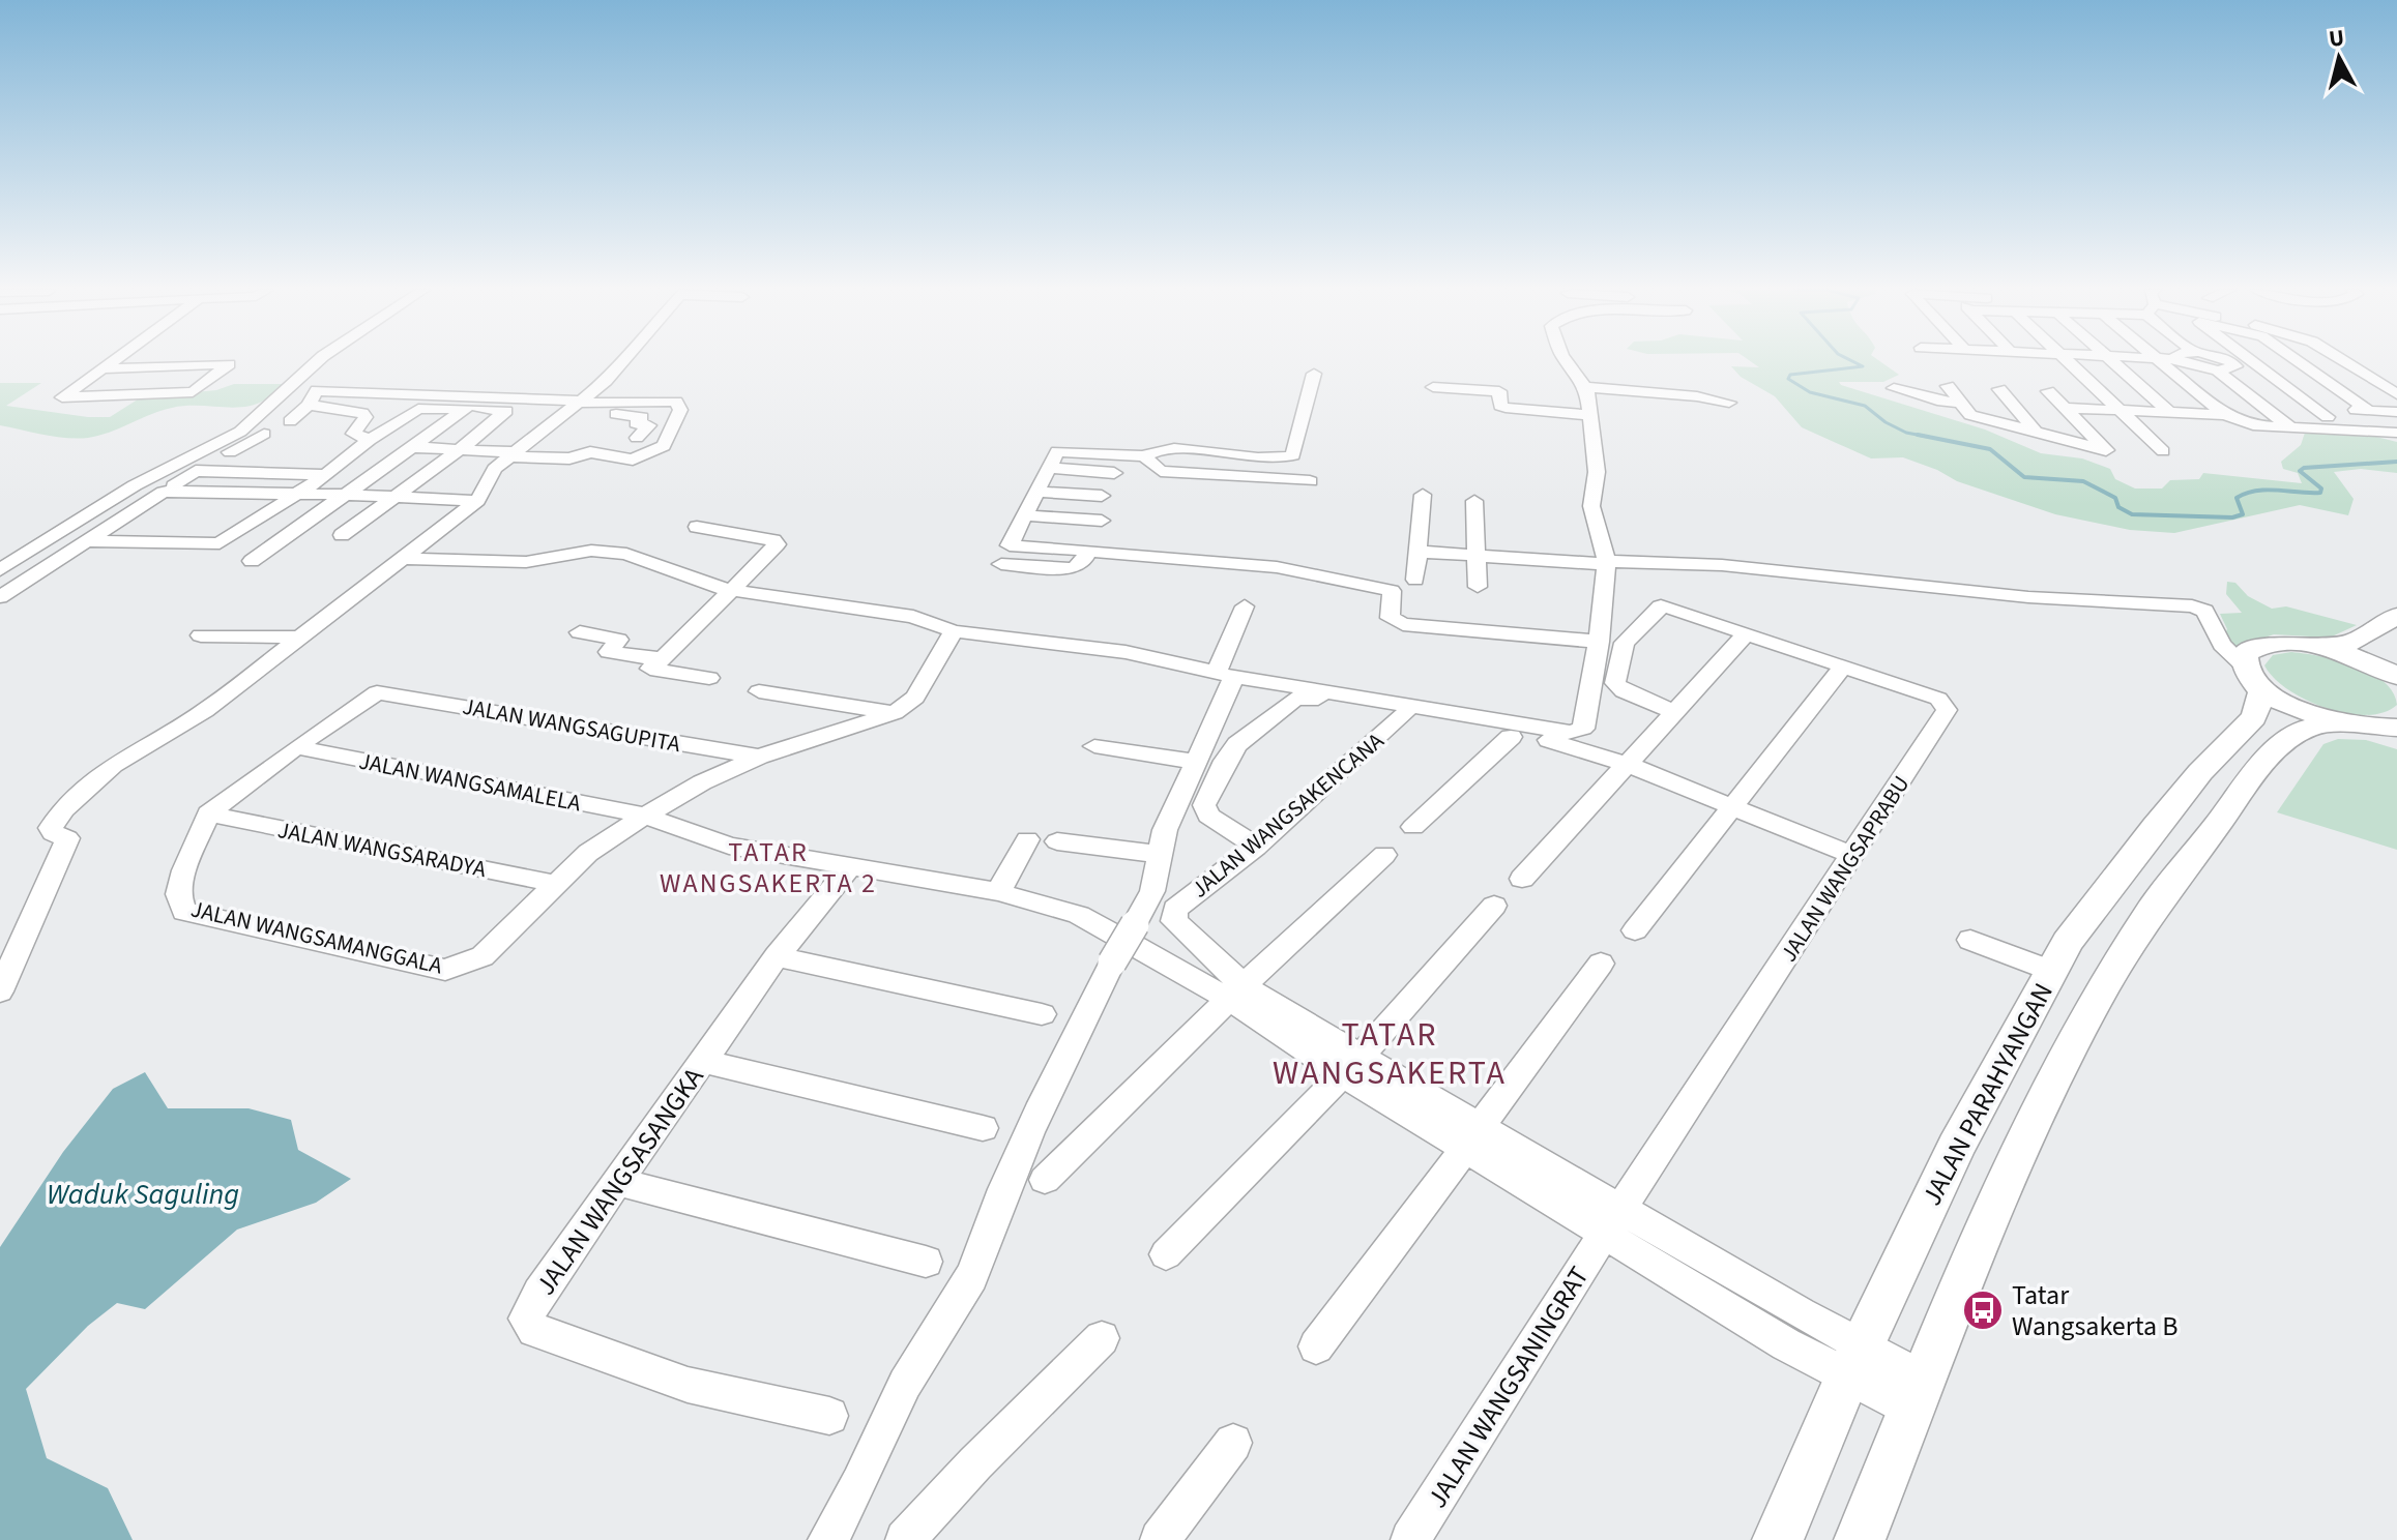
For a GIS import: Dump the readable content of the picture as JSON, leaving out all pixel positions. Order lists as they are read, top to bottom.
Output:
{
  "streets": {
    "main road": ["JALAN PARAHYANGAN"],
    "street": [
      "JALAN WANGSAGUPITA",
      "JALAN WANGSAMALELA",
      "JALAN WANGSAKENCANA",
      "JALAN WANGSARADYA",
      "JALAN WANGSAPRABU",
      "JALAN WANGSAMANGGALA",
      "JALAN WANGSASANGKA",
      "JALAN WANGSANINGRAT"
    ]
  },
  "crossings": [
    ["JALAN WANGSAGUPITA", "JALAN WANGSAMALELA"],
    ["JALAN WANGSAGUPITA", "JALAN WANGSAMANGGALA"],
    ["JALAN WANGSAMALELA", "JALAN WANGSAKENCANA"],
    ["JALAN WANGSAMALELA", "JALAN WANGSAMANGGALA"],
    ["JALAN WANGSAMALELA", "JALAN WANGSASANGKA"],
    ["JALAN WANGSARADYA", "JALAN WANGSAMANGGALA"],
    ["JALAN WANGSAPRABU", "JALAN WANGSANINGRAT"]
  ],
  "districts": ["TATAR WANGSAKERTA 2", "TATAR WANGSAKERTA"],
  "water": ["Waduk Saguling"],
  "places": {
    "bus stop": ["Tatar Wangsakerta B"]
  },
  "north": "top"
}
